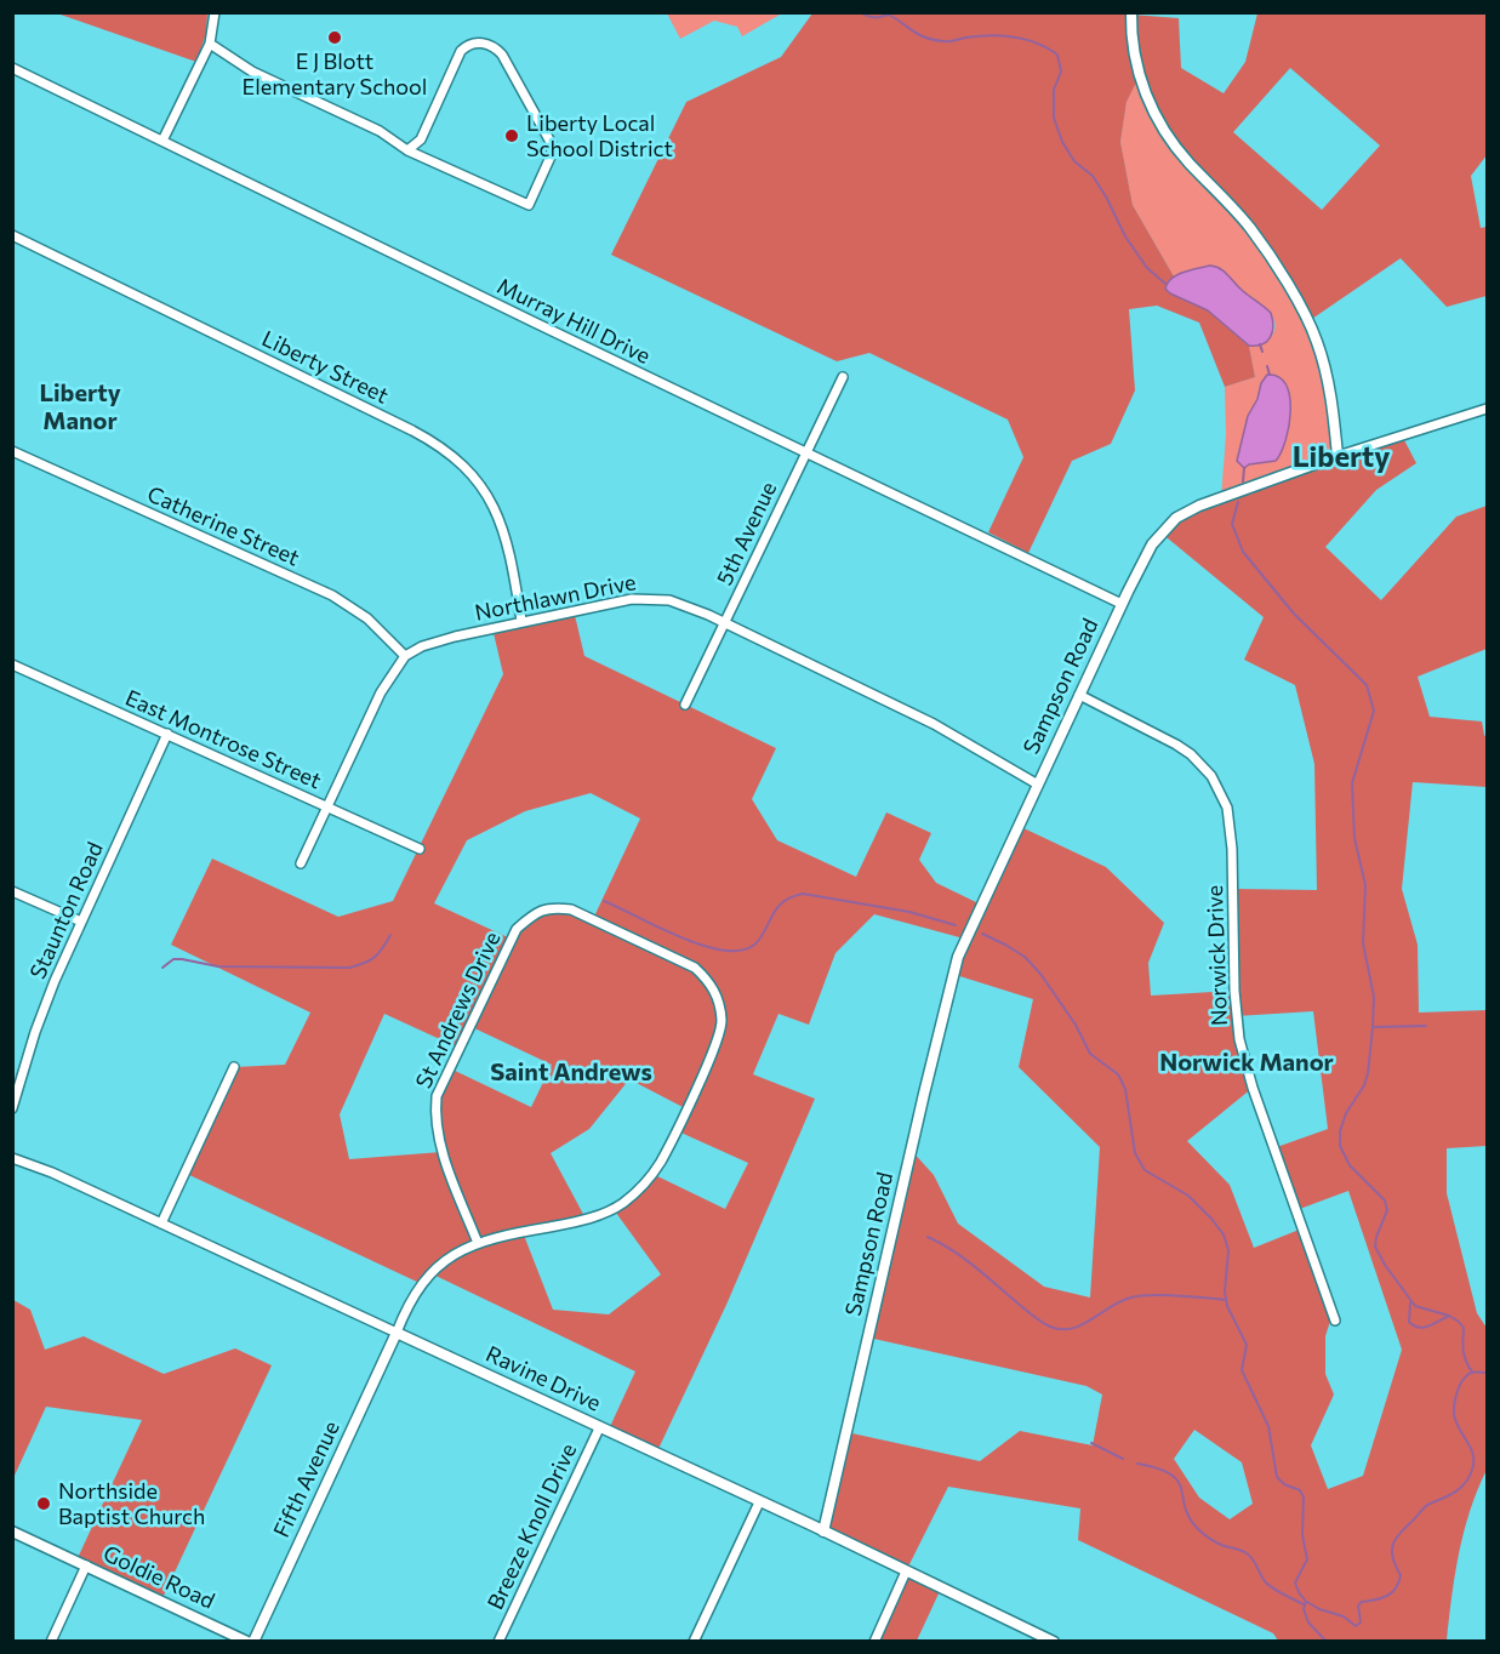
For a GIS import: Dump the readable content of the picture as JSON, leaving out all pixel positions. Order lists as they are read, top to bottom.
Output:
{
  "streets": {
    "street": [
      "Murray Hill Drive",
      "Liberty Street",
      "Catherine Street",
      "5th Avenue",
      "Northlawn Drive",
      "Sampson Road",
      "East Montrose Street",
      "Staunton Road",
      "Norwick Drive",
      "St Andrews Drive",
      "Ravine Drive",
      "Fifth Avenue",
      "Breeze Knoll Drive",
      "Goldie Road"
    ]
  },
  "crossings": [
    ["Murray Hill Drive", "5th Avenue"],
    ["Murray Hill Drive", "Sampson Road"],
    ["Liberty Street", "Northlawn Drive"],
    ["Catherine Street", "Northlawn Drive"],
    ["5th Avenue", "Northlawn Drive"],
    ["Northlawn Drive", "Sampson Road"],
    ["Sampson Road", "Norwick Drive"],
    ["Sampson Road", "Ravine Drive"],
    ["East Montrose Street", "Staunton Road"],
    ["St Andrews Drive", "Ravine Drive"],
    ["St Andrews Drive", "Fifth Avenue"],
    ["Ravine Drive", "Fifth Avenue"],
    ["Ravine Drive", "Breeze Knoll Drive"]
  ],
  "districts": [
    "Liberty Manor",
    "Liberty",
    "Norwick Manor",
    "Saint Andrews"
  ],
  "places": ["E J Blott Elementary School", "Liberty Local School District", "Northside Baptist Church"]
}
